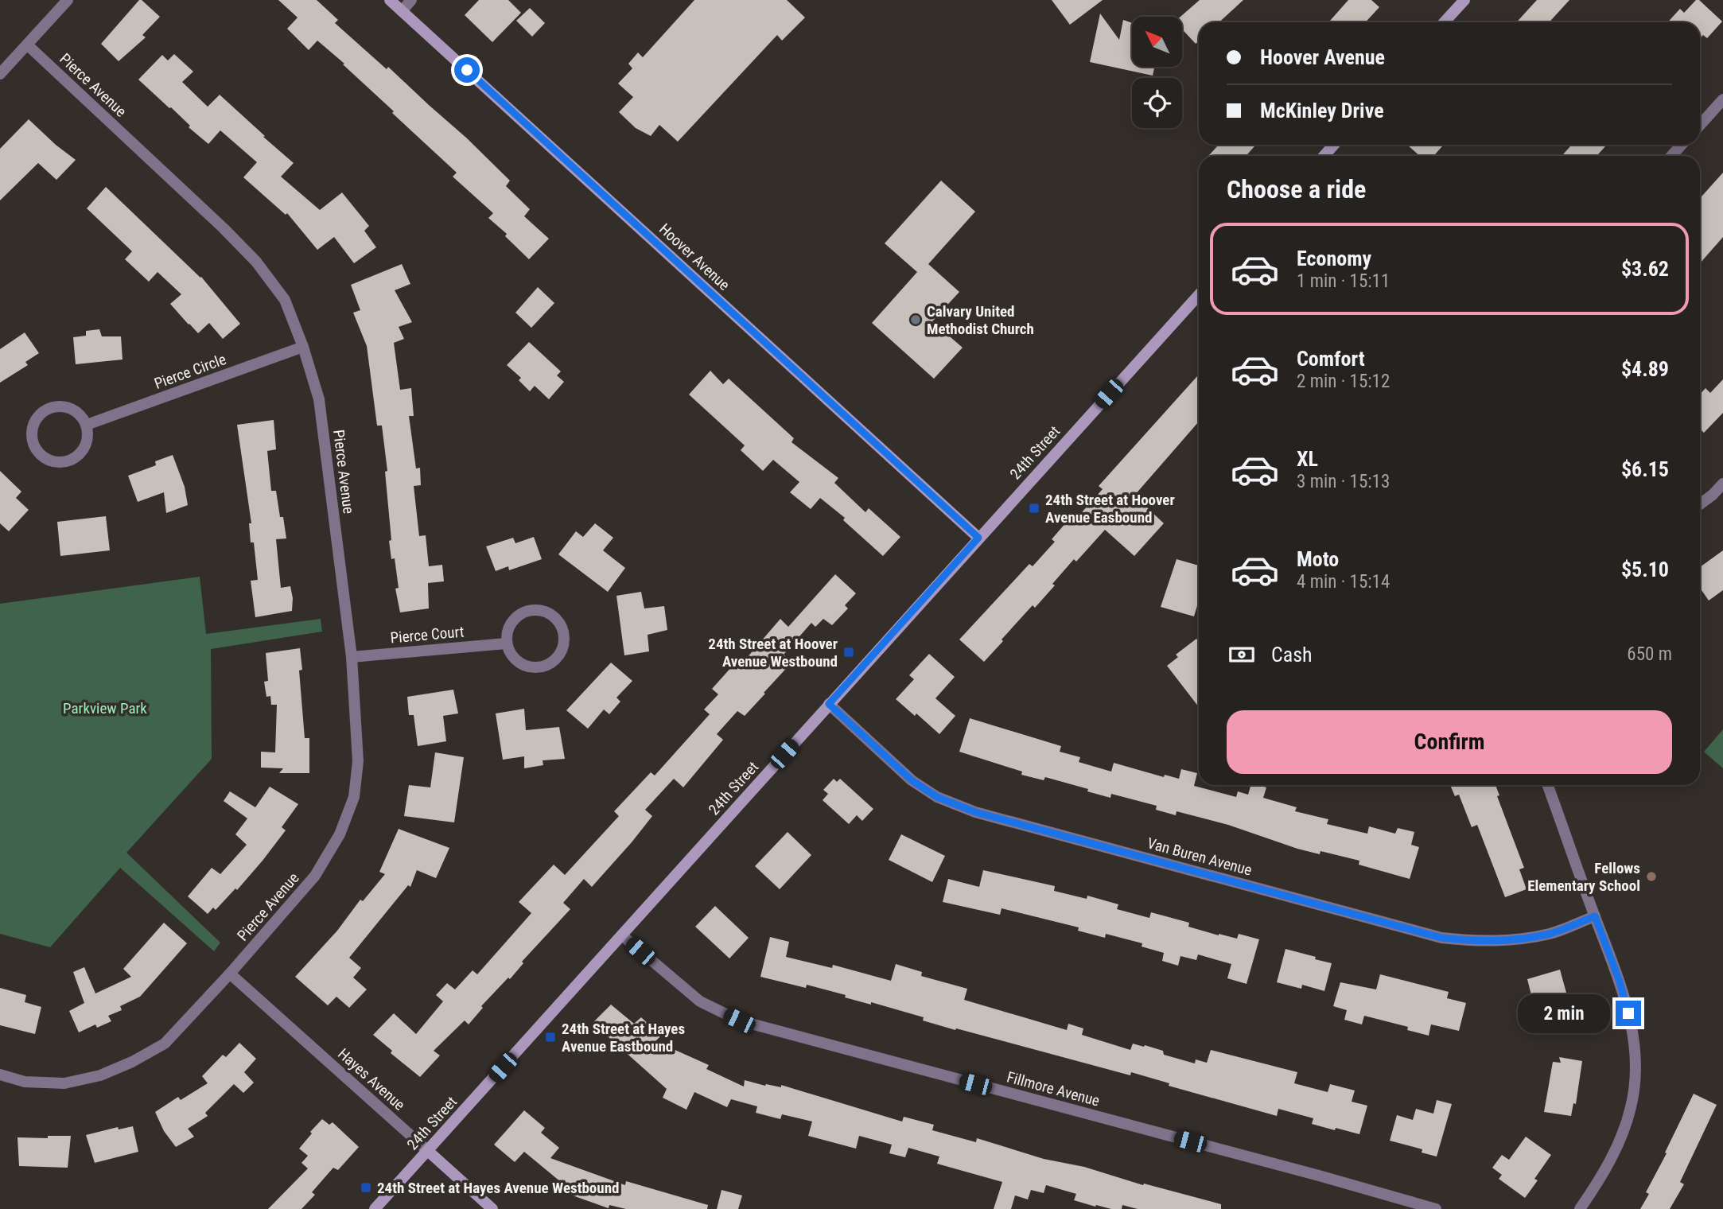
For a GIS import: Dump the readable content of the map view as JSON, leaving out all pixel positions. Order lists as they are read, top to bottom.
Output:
{
  "streets": {
    "main road": ["Hoover Avenue", "24th Street", "Hayes Avenue"],
    "street": [
      "Pierce Avenue",
      "Pierce Circle",
      "Pierce Court",
      "Van Buren Avenue",
      "Fillmore Avenue"
    ]
  },
  "crossings": [
    ["Pierce Avenue", "Pierce Circle"],
    ["Pierce Avenue", "Pierce Court"],
    ["Pierce Avenue", "Hayes Avenue"],
    ["Hoover Avenue", "24th Street"],
    ["24th Street", "Van Buren Avenue"],
    ["24th Street", "Hayes Avenue"],
    ["24th Street", "Fillmore Avenue"]
  ],
  "parks": ["Parkview Park"],
  "places": {
    "other": ["Calvary United Methodist Church", "Fellows Elementary School"],
    "transit": [
      "24th Street at Hoover Avenue Easbound",
      "24th Street at Hoover Avenue Westbound",
      "24th Street at Hayes Avenue Eastbound",
      "24th Street at Hayes Avenue Westbound"
    ]
  },
  "north": "top left",
  "page": {
    "banner": ["Hoover Avenue", "McKinley Drive"],
    "heading": "Choose a ride",
    "list": [
      {
        "name": "Economy",
        "note": "1 min · 15:11",
        "value": "$3.62"
      },
      {
        "name": "Comfort",
        "note": "2 min · 15:12",
        "value": "$4.89"
      },
      {
        "name": "XL",
        "note": "3 min · 15:13",
        "value": "$6.15"
      },
      {
        "name": "Moto",
        "note": "4 min · 15:14",
        "value": "$5.10"
      }
    ],
    "pay": ["Cash", "650 m"],
    "buttons": "Confirm",
    "bubble": "2 min"
  }
}
